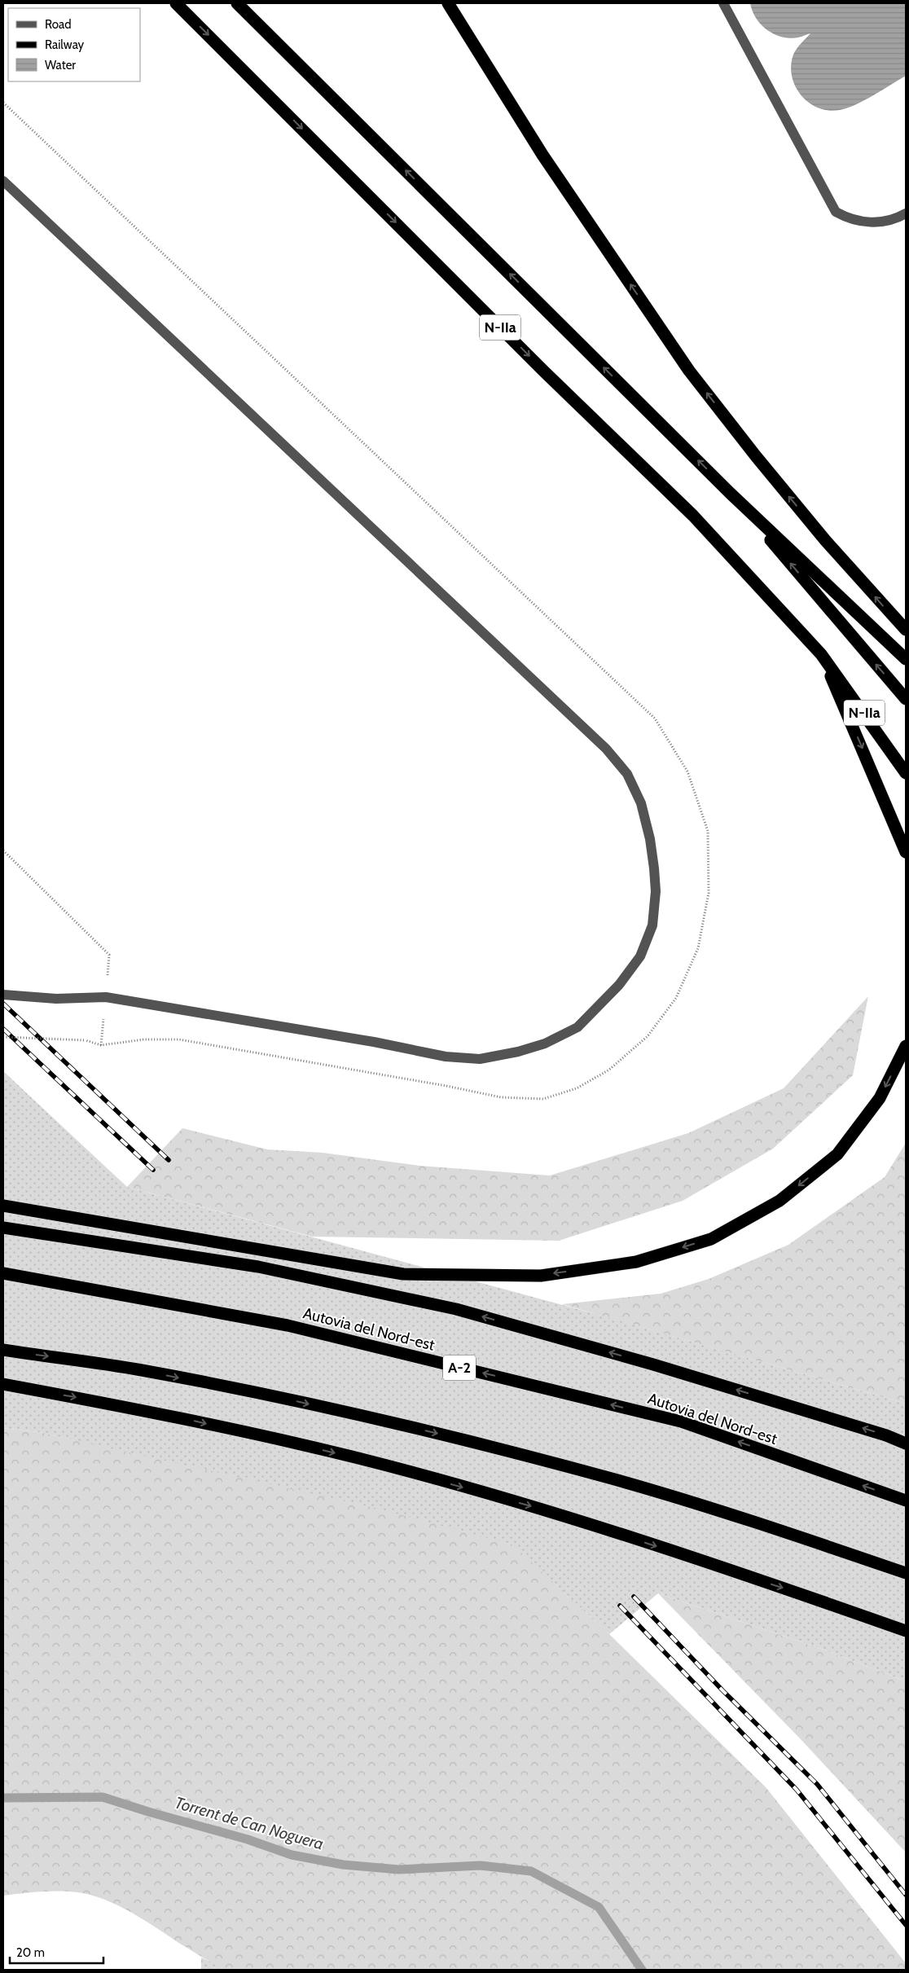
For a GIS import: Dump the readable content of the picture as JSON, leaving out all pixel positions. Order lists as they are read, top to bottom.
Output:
{
  "streets": {
    "highway": ["N-IIa", "Autovia del Nord-est", "A-2"]
  },
  "water": ["Torrent de Can Noguera"],
  "legend": ["Road", "Railway", "Water"],
  "scale_bar": "20 m"
}
